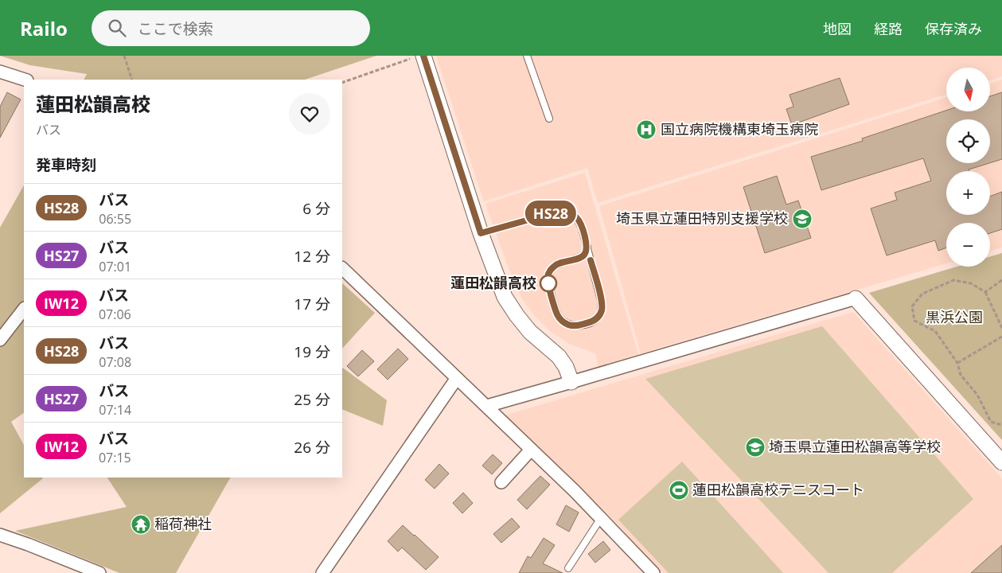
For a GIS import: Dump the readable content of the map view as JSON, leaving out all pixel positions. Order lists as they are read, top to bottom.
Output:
{
  "parks": ["黒浜公園"],
  "places": {
    "hospital": ["国立病院機構東埼玉病院"],
    "school or university": ["埼玉県立蓮田特別支援学校", "埼玉県立蓮田松韻高等学校"],
    "other": ["蓮田松韻高校"],
    "sports": ["蓮田松韻高校テニスコート"],
    "temple": ["稲荷神社"]
  },
  "lines": ["bus line HS28"],
  "north": "bottom",
  "page": {
    "header": "Railo",
    "search": "ここで検索",
    "nav": ["地図", "経路", "保存済み"],
    "on_map": "HS28",
    "map_buttons": ["+", "−"],
    "heading": [
      ["蓮田松韻高校", "バス"],
      "発車時刻"
    ],
    "list": [
      {
        "mark": "HS28",
        "name": "バス",
        "note": "06:55",
        "value": "6 分"
      },
      {
        "mark": "HS27",
        "name": "バス",
        "note": "07:01",
        "value": "12 分"
      },
      {
        "mark": "IW12",
        "name": "バス",
        "note": "07:06",
        "value": "17 分"
      },
      {
        "mark": "HS28",
        "name": "バス",
        "note": "07:08",
        "value": "19 分"
      },
      {
        "mark": "HS27",
        "name": "バス",
        "note": "07:14",
        "value": "25 分"
      },
      {
        "mark": "IW12",
        "name": "バス",
        "note": "07:15",
        "value": "26 分"
      }
    ]
  }
}
